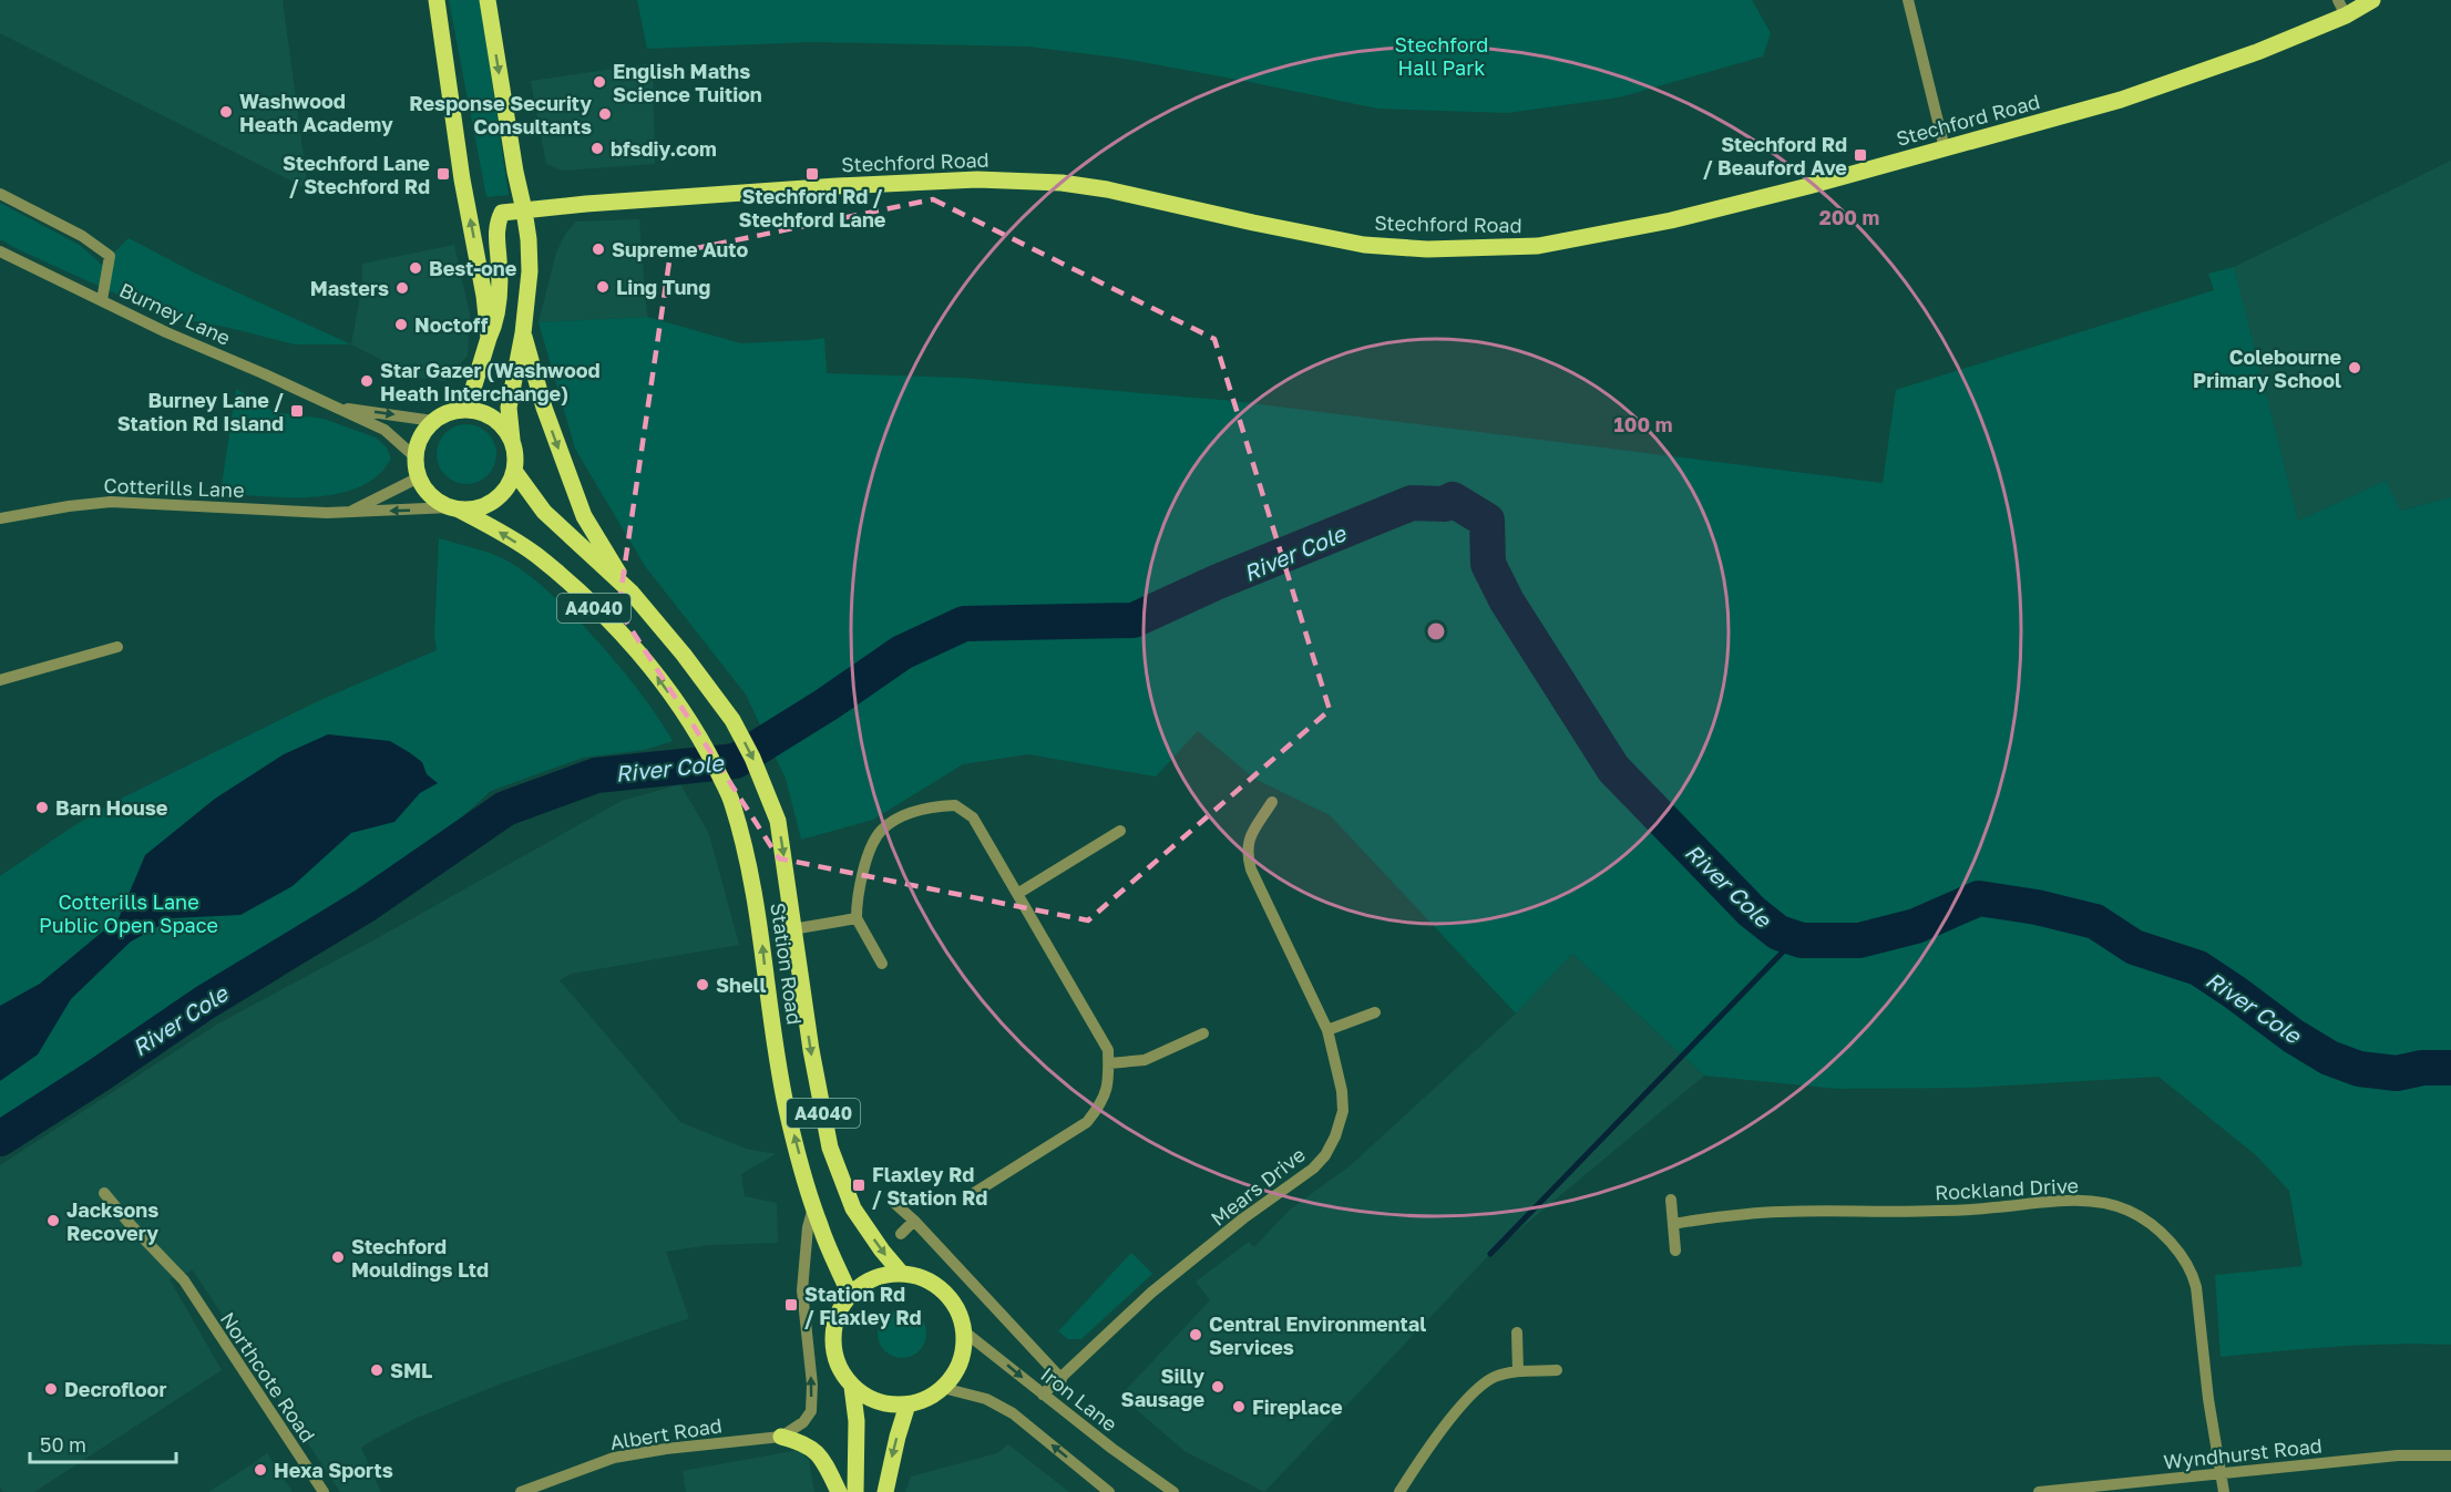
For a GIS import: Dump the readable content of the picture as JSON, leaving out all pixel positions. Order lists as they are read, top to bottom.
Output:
{
  "streets": {
    "main road": ["Stechford Road", "A4040", "Station Road"],
    "street": [
      "Burney Lane",
      "Cotterills Lane",
      "Mears Drive",
      "Rockland Drive",
      "Northcote Road",
      "Iron Lane",
      "Albert Road",
      "Wyndhurst Road"
    ]
  },
  "crossings": [
    ["Burney Lane", "Cotterills Lane"],
    ["Burney Lane", "A4040"],
    ["Burney Lane", "Station Road"],
    ["Cotterills Lane", "A4040"],
    ["Cotterills Lane", "Station Road"],
    ["A4040", "Station Road"],
    ["A4040", "Iron Lane"],
    ["Mears Drive", "Iron Lane"],
    ["Rockland Drive", "Wyndhurst Road"]
  ],
  "water": ["River Cole"],
  "parks": ["Stechford Hall Park", "Cotterills Lane Public Open Space"],
  "places": {
    "other": [
      "English Maths Science Tuition",
      "Washwood Heath Academy",
      "Response Security Consultants",
      "bfsdiy.com",
      "Supreme Auto",
      "Best-one",
      "Ling Tung",
      "Masters",
      "Noctoff",
      "Colebourne Primary School",
      "Star Gazer (Washwood Heath Interchange)",
      "Barn House",
      "Shell",
      "Jacksons Recovery",
      "Stechford Mouldings Ltd",
      "Central Environmental Services",
      "SML",
      "Silly Sausage",
      "Decrofloor",
      "Fireplace",
      "Hexa Sports"
    ],
    "transit": [
      "Stechford Rd / Beauford Ave",
      "Stechford Lane / Stechford Rd",
      "Stechford Rd / Stechford Lane",
      "Burney Lane / Station Rd Island",
      "Flaxley Rd / Station Rd",
      "Station Rd / Flaxley Rd"
    ]
  },
  "scale_bar": "50 m",
  "rings": ["200 m", "100 m"]
}
